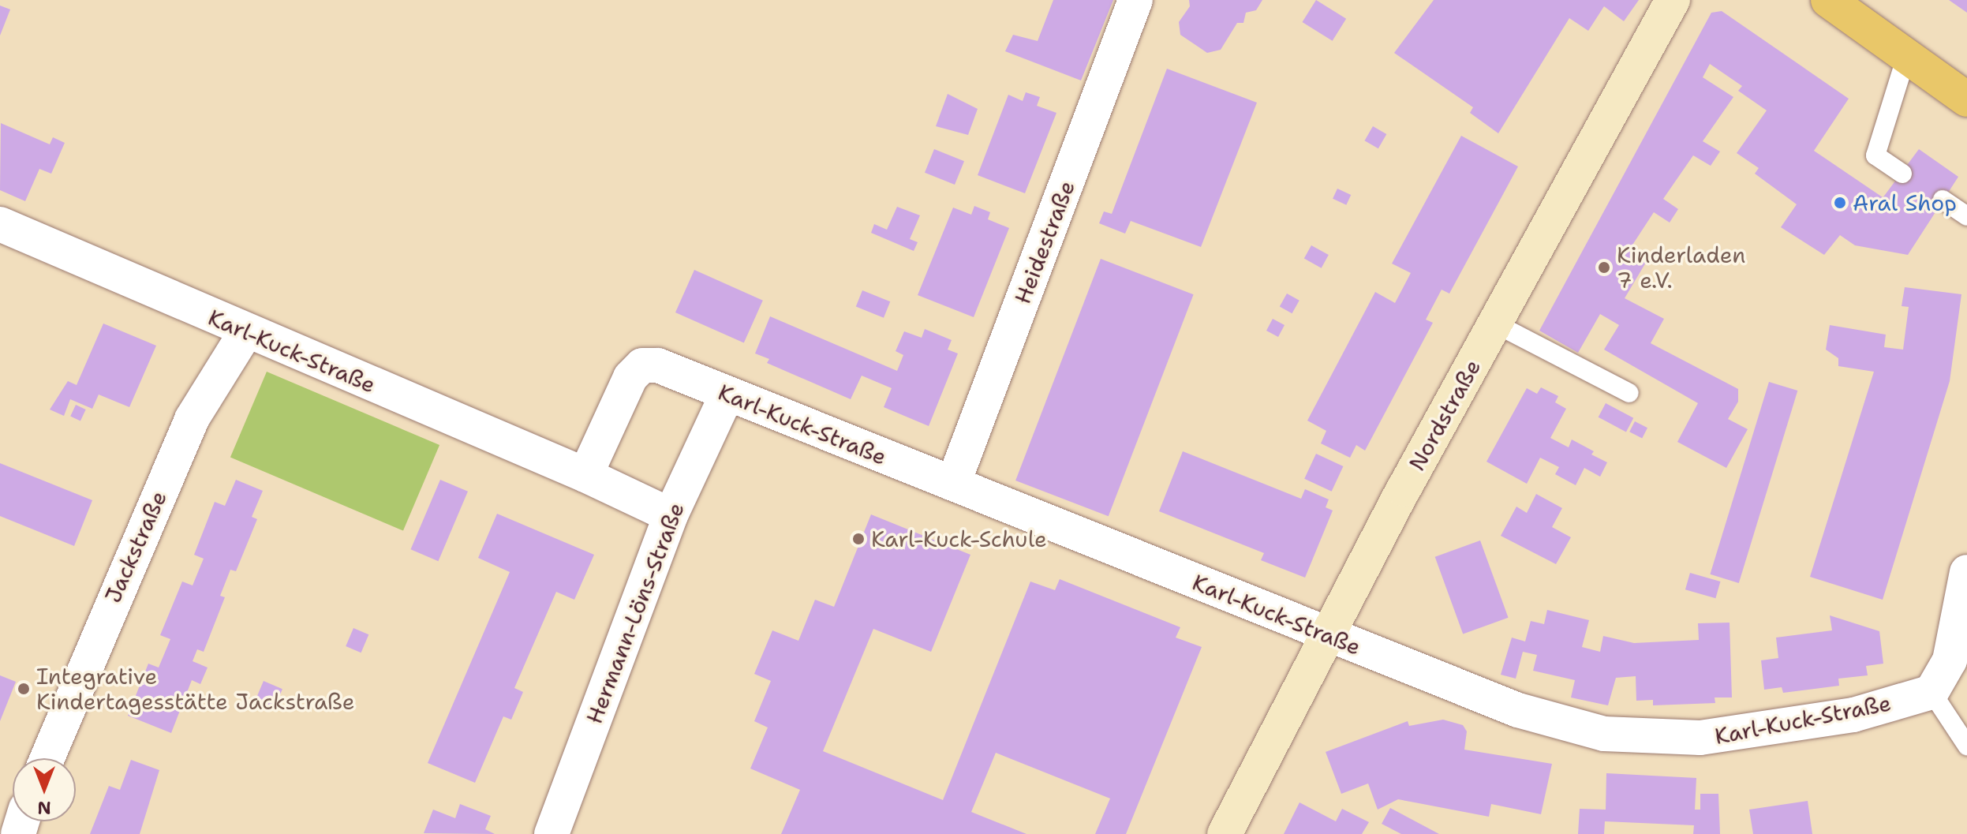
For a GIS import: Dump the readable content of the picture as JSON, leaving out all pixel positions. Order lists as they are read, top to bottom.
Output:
{
  "streets": {
    "street": [
      "Heidestraße",
      "Karl-Kuck-Straße",
      "Nordstraße",
      "Jackstraße",
      "Hermann-Löns-Straße"
    ]
  },
  "crossings": [
    ["Heidestraße", "Karl-Kuck-Straße"],
    ["Karl-Kuck-Straße", "Nordstraße"],
    ["Karl-Kuck-Straße", "Jackstraße"],
    ["Karl-Kuck-Straße", "Hermann-Löns-Straße"]
  ],
  "places": [
    "Aral Shop",
    "Kinderladen 7 e.V.",
    "Karl-Kuck-Schule",
    "Integrative Kindertagesstätte Jackstraße"
  ],
  "north": "bottom"
}
